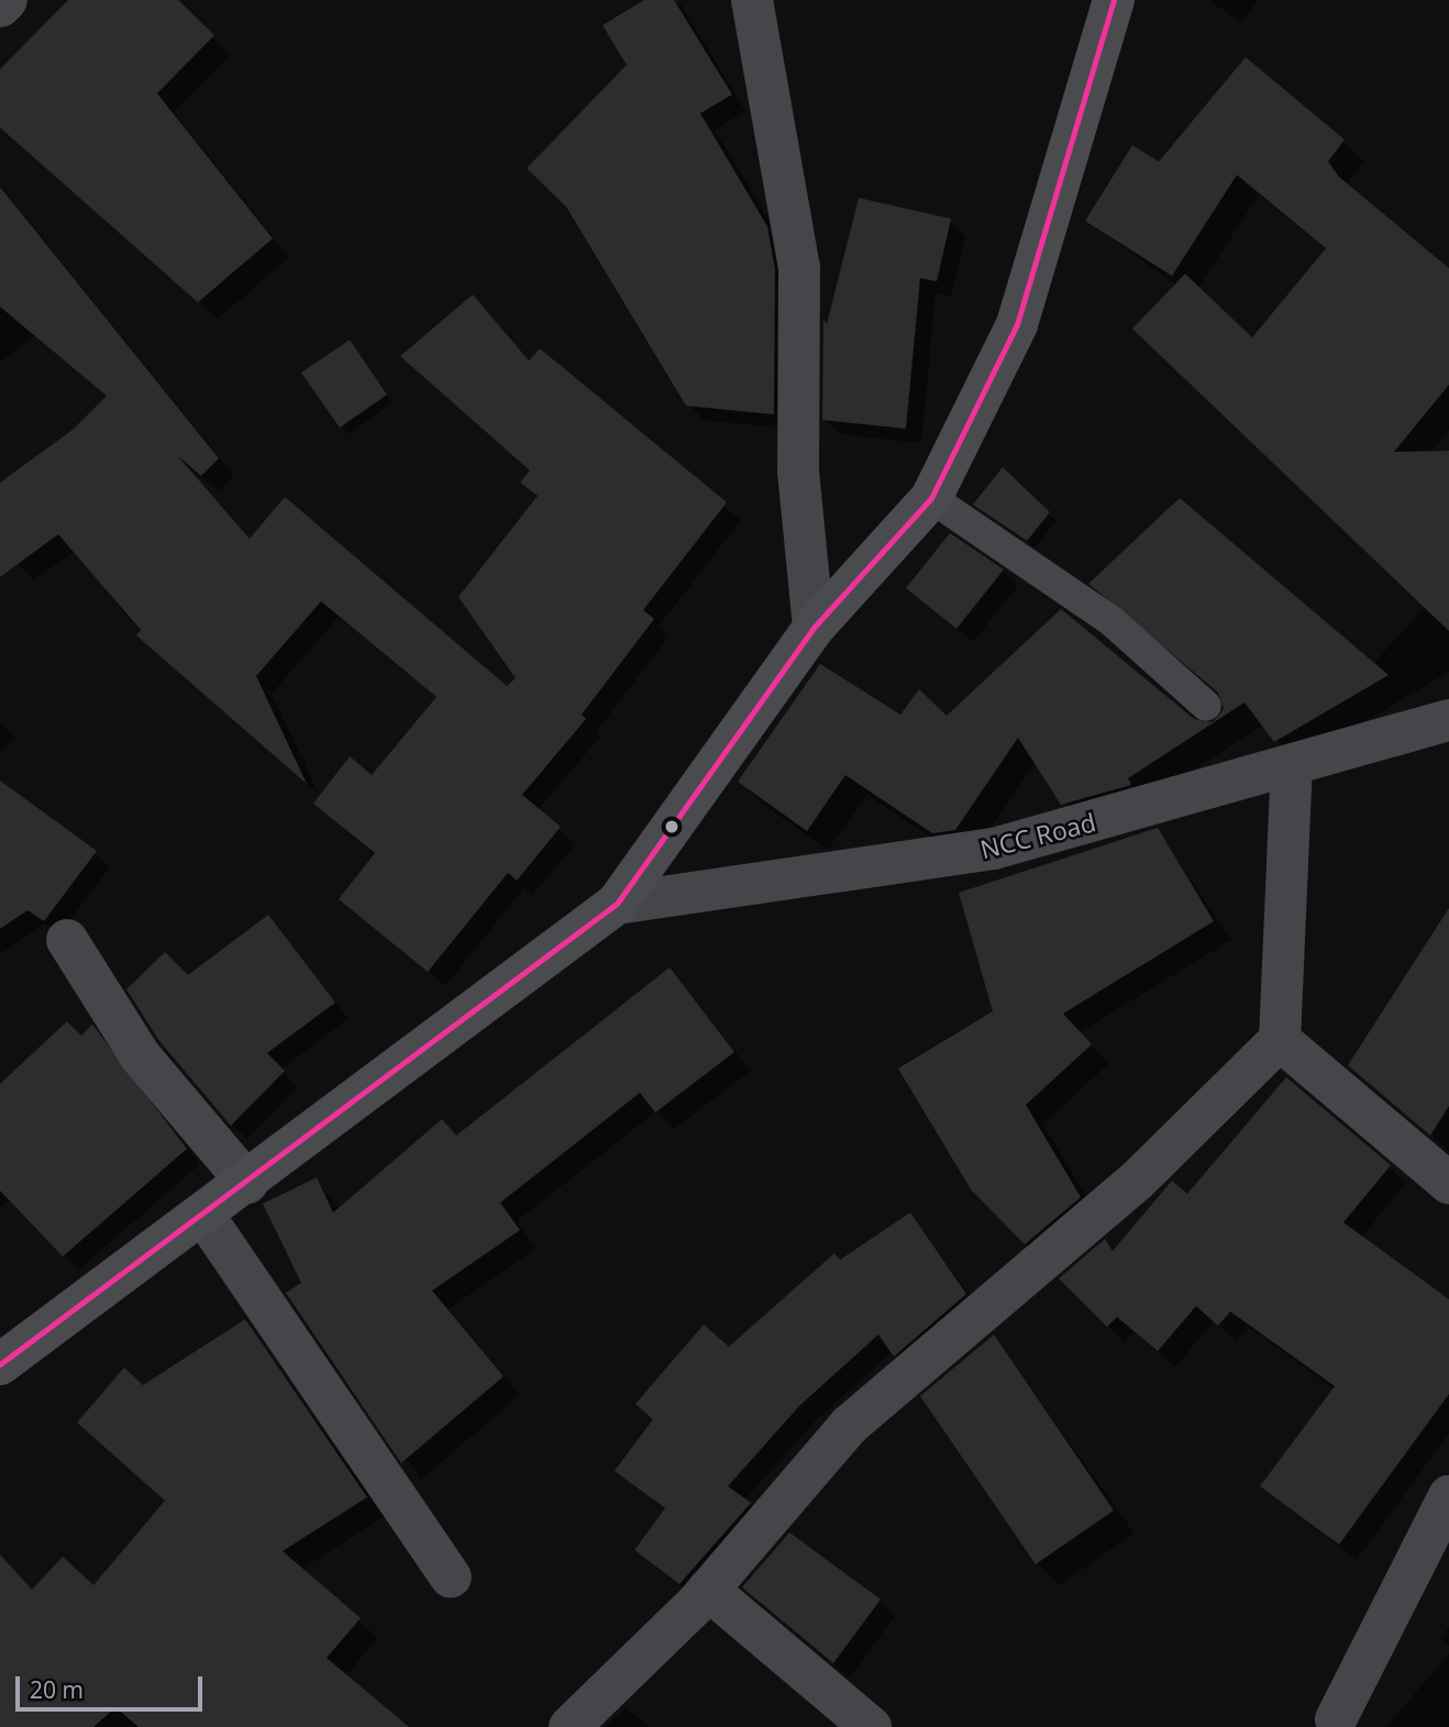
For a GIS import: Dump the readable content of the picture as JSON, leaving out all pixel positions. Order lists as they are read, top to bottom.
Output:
{
  "streets": {
    "street": ["NCC Road"]
  },
  "scale_bar": "20 m"
}
